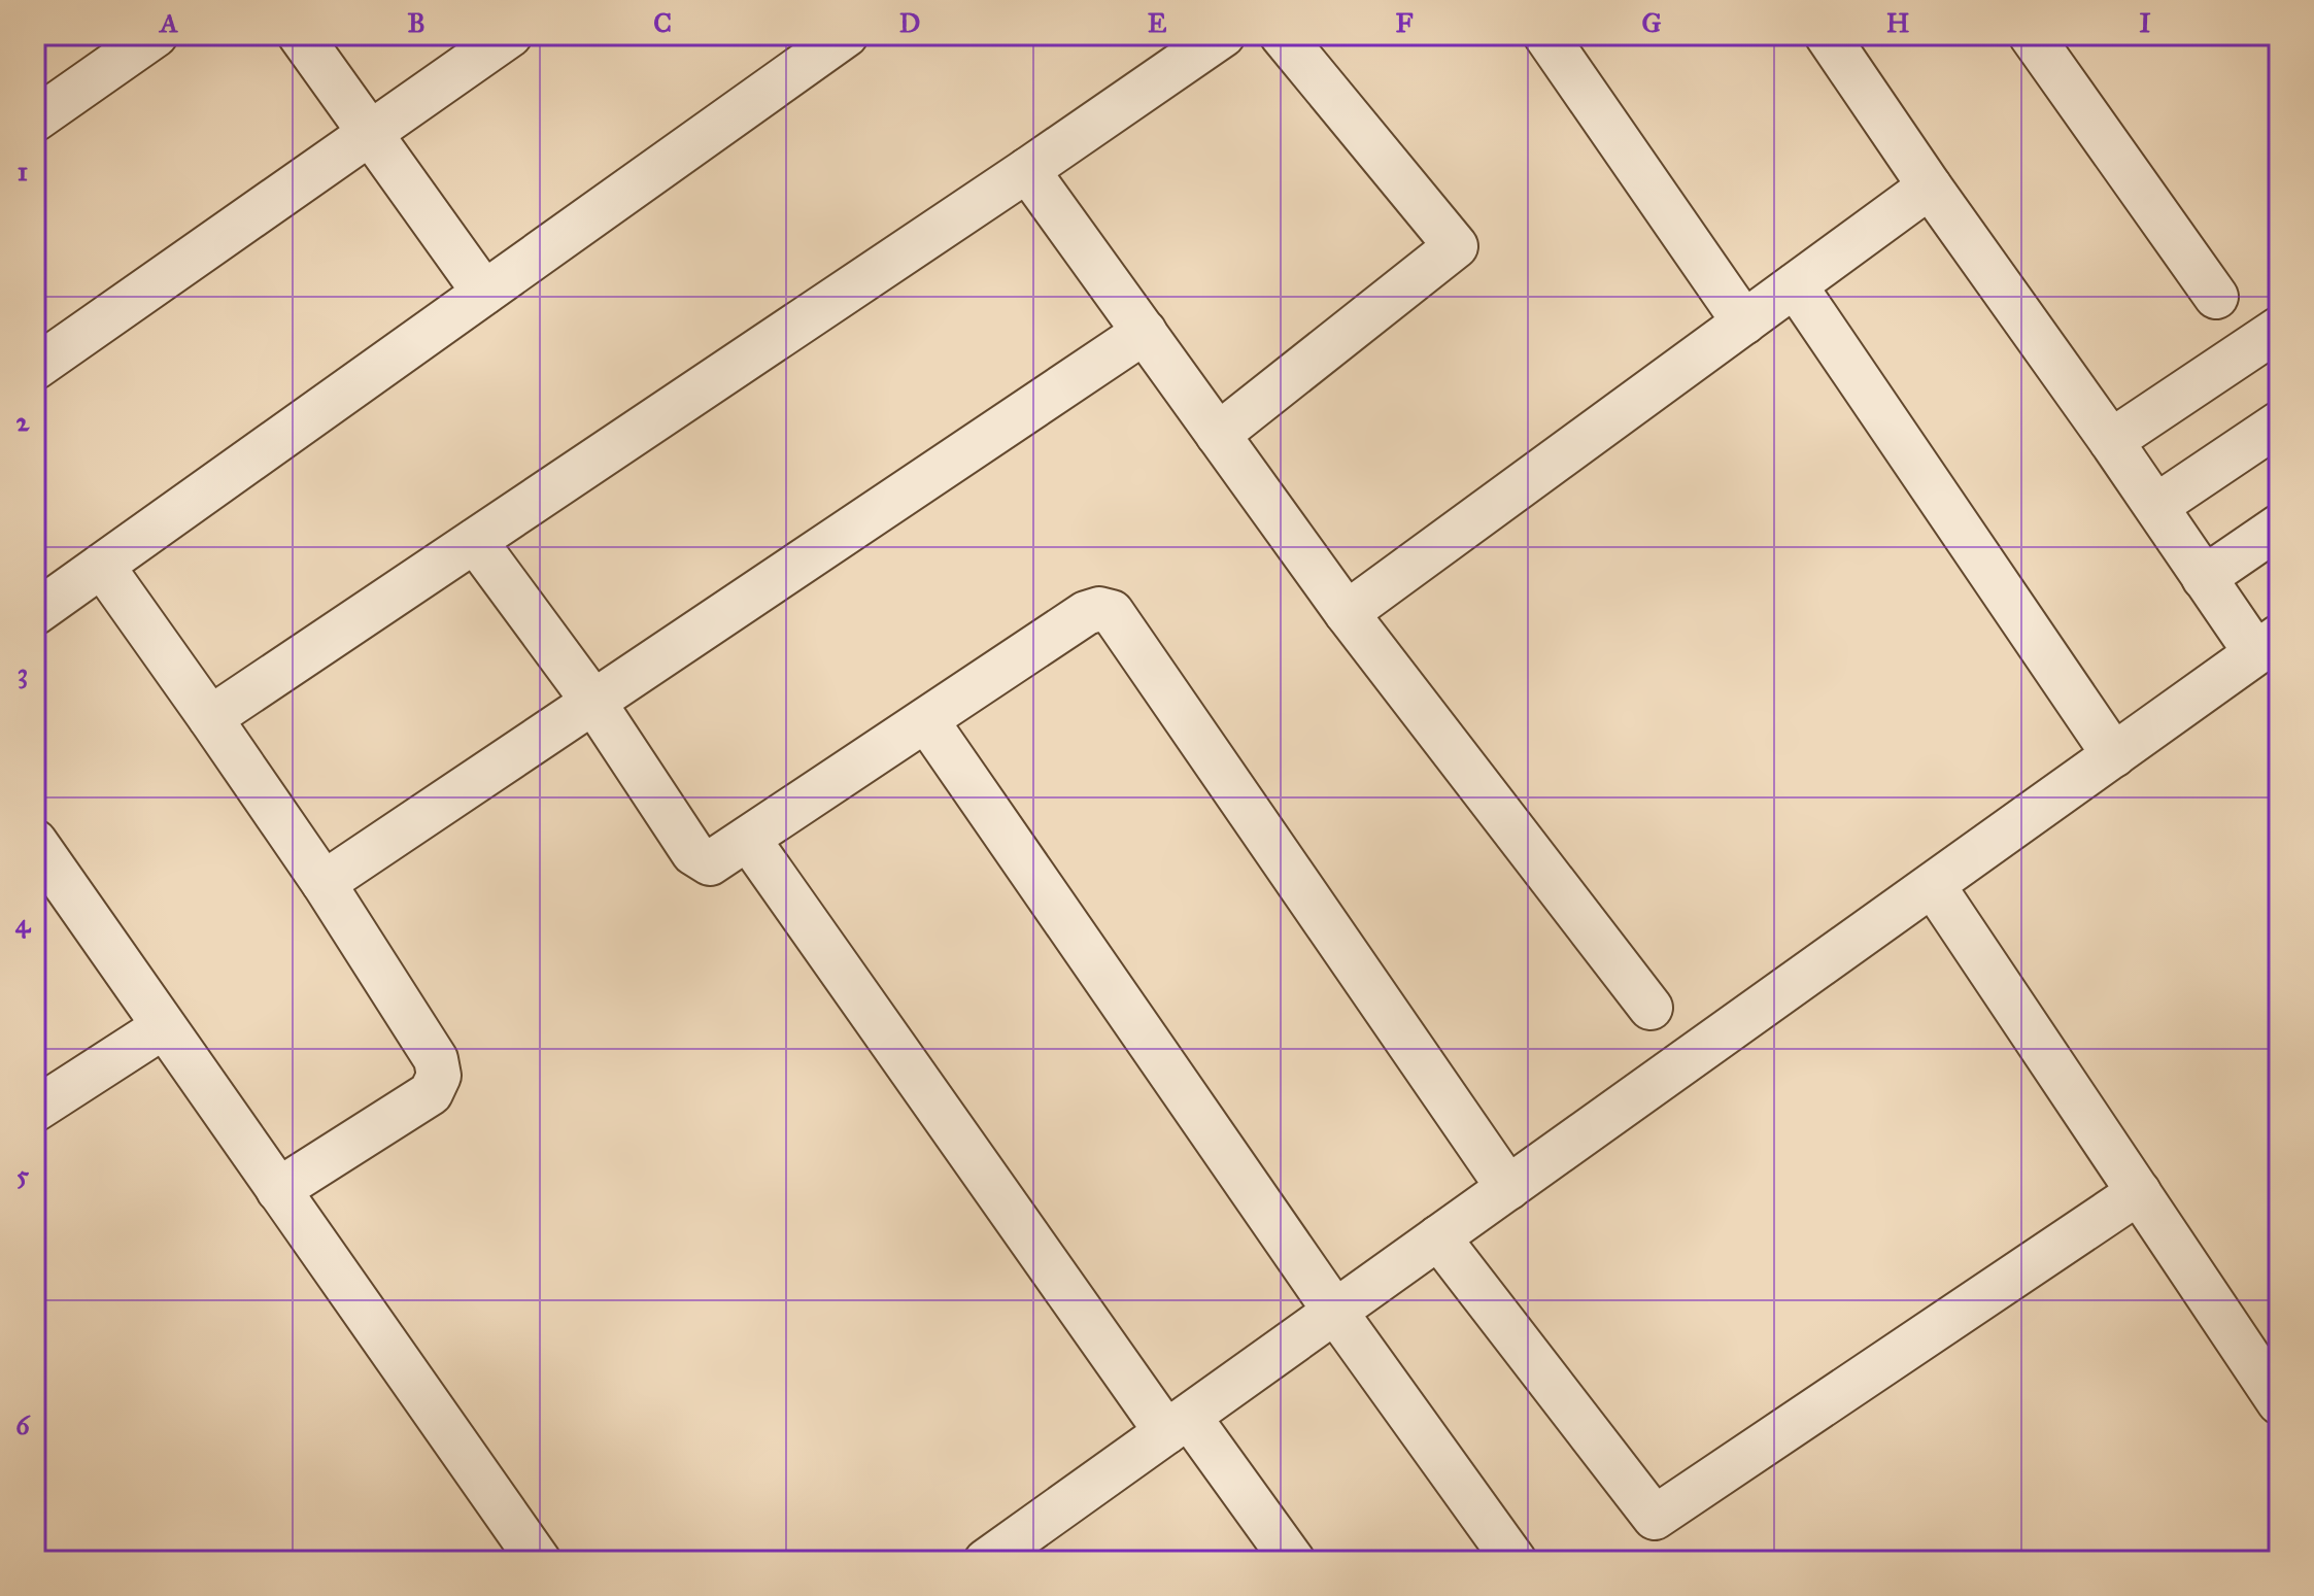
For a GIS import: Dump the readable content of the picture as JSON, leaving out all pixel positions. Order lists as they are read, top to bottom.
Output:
{
  "grid": {
    "columns": [
      "A",
      "B",
      "C",
      "D",
      "E",
      "F",
      "G",
      "H",
      "I"
    ],
    "rows": [
      "1",
      "2",
      "3",
      "4",
      "5",
      "6"
    ]
  }
}
